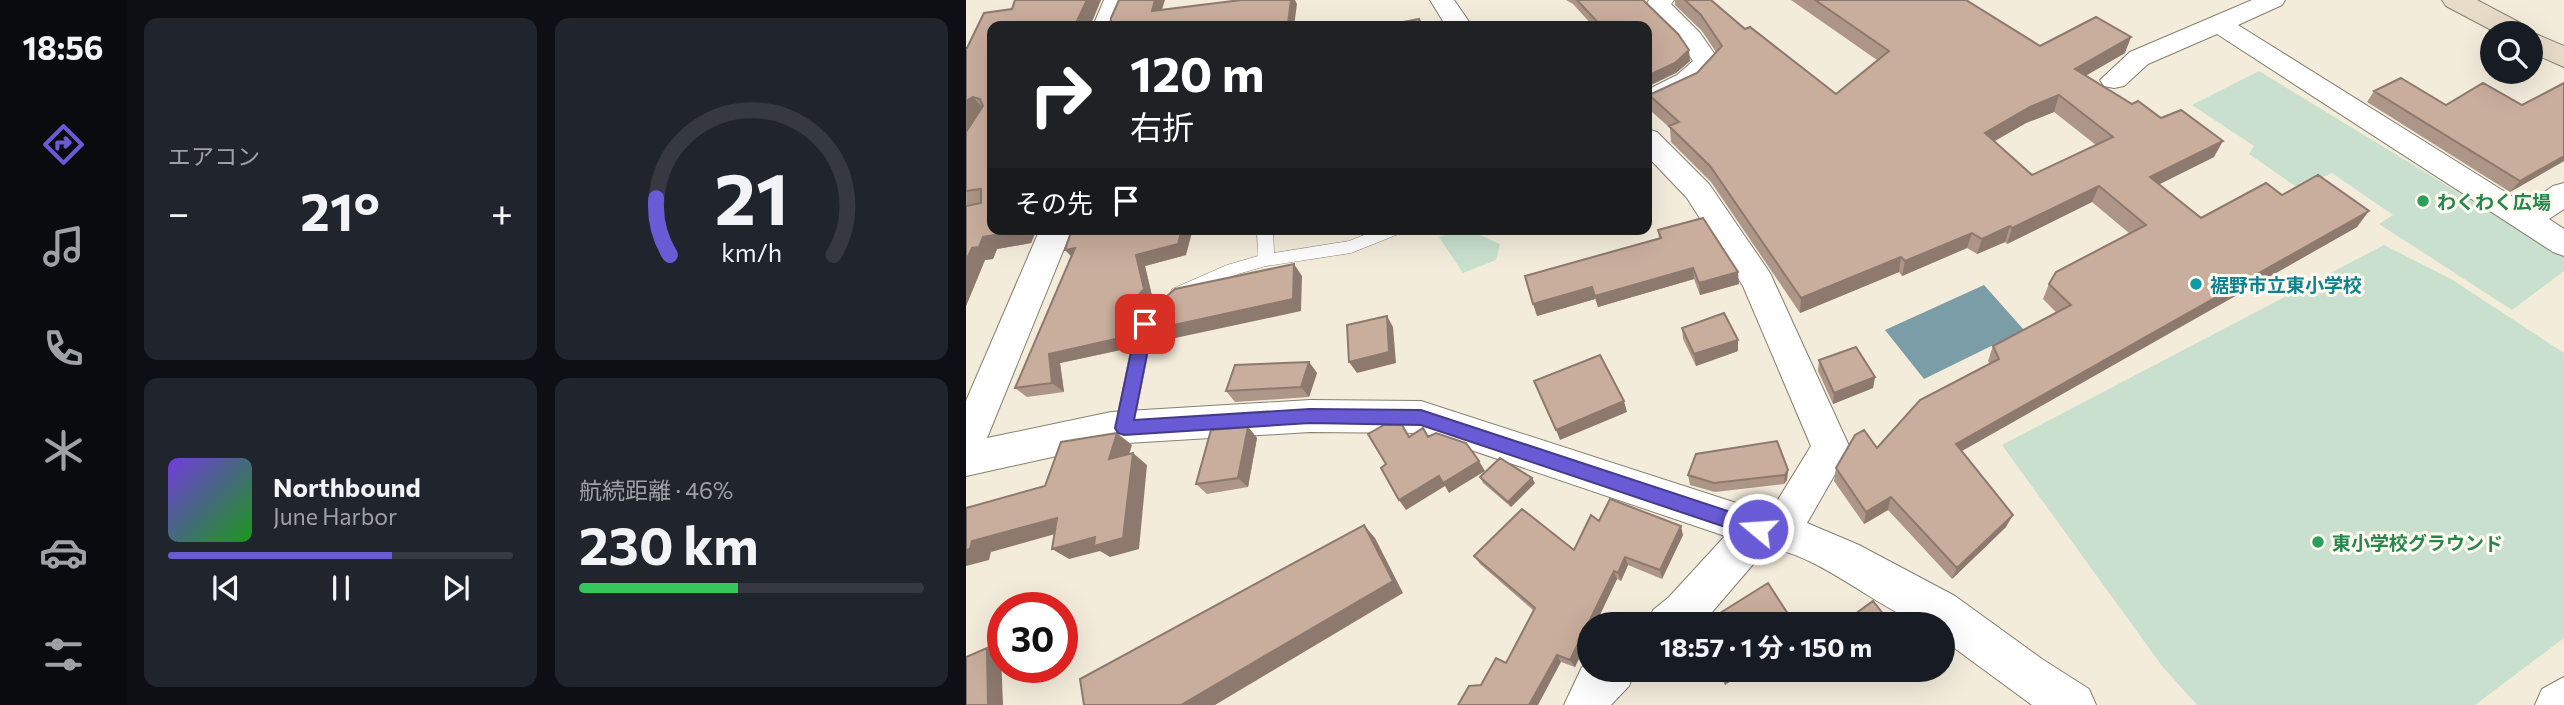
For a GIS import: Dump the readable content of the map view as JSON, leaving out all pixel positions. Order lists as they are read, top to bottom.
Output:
{
  "places": ["わくわく広場", "裾野市立東小学校", "東小学校グラウンド"],
  "page": {
    "tabs": "18:56",
    "tile": [
      "エアコン",
      ["航続距離 · 46%", "230 km"]
    ],
    "turn": ["120 m", "右折"],
    "then": "その先",
    "heat": ["−", "21°", "+"],
    "song": ["Northbound", "June Harbor"],
    "limit": "30",
    "trip": "18:57 · 1 分 · 150 m",
    "gauge": ["21", "km/h"]
  }
}
